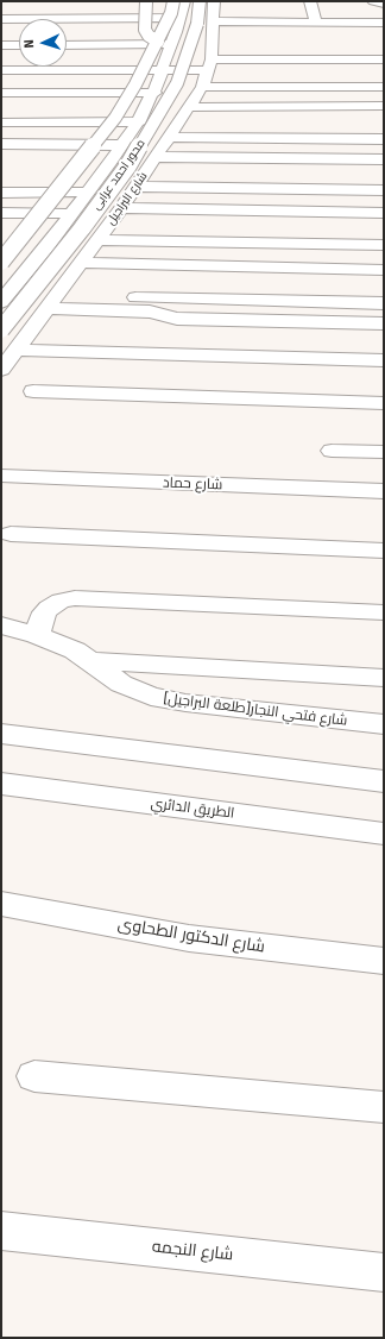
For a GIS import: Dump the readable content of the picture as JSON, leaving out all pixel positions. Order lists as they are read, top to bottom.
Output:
{
  "streets": {
    "main road": [
      "محور احمد عرابى",
      "شارع البراجيل",
      "شارع حماد",
      "شارع فتحي النجار[طلعة البراجيل]",
      "الطريق الدائري",
      "شارع الدكتور الطحاوى",
      "شارع النجمه"
    ]
  },
  "north": "left"
}
